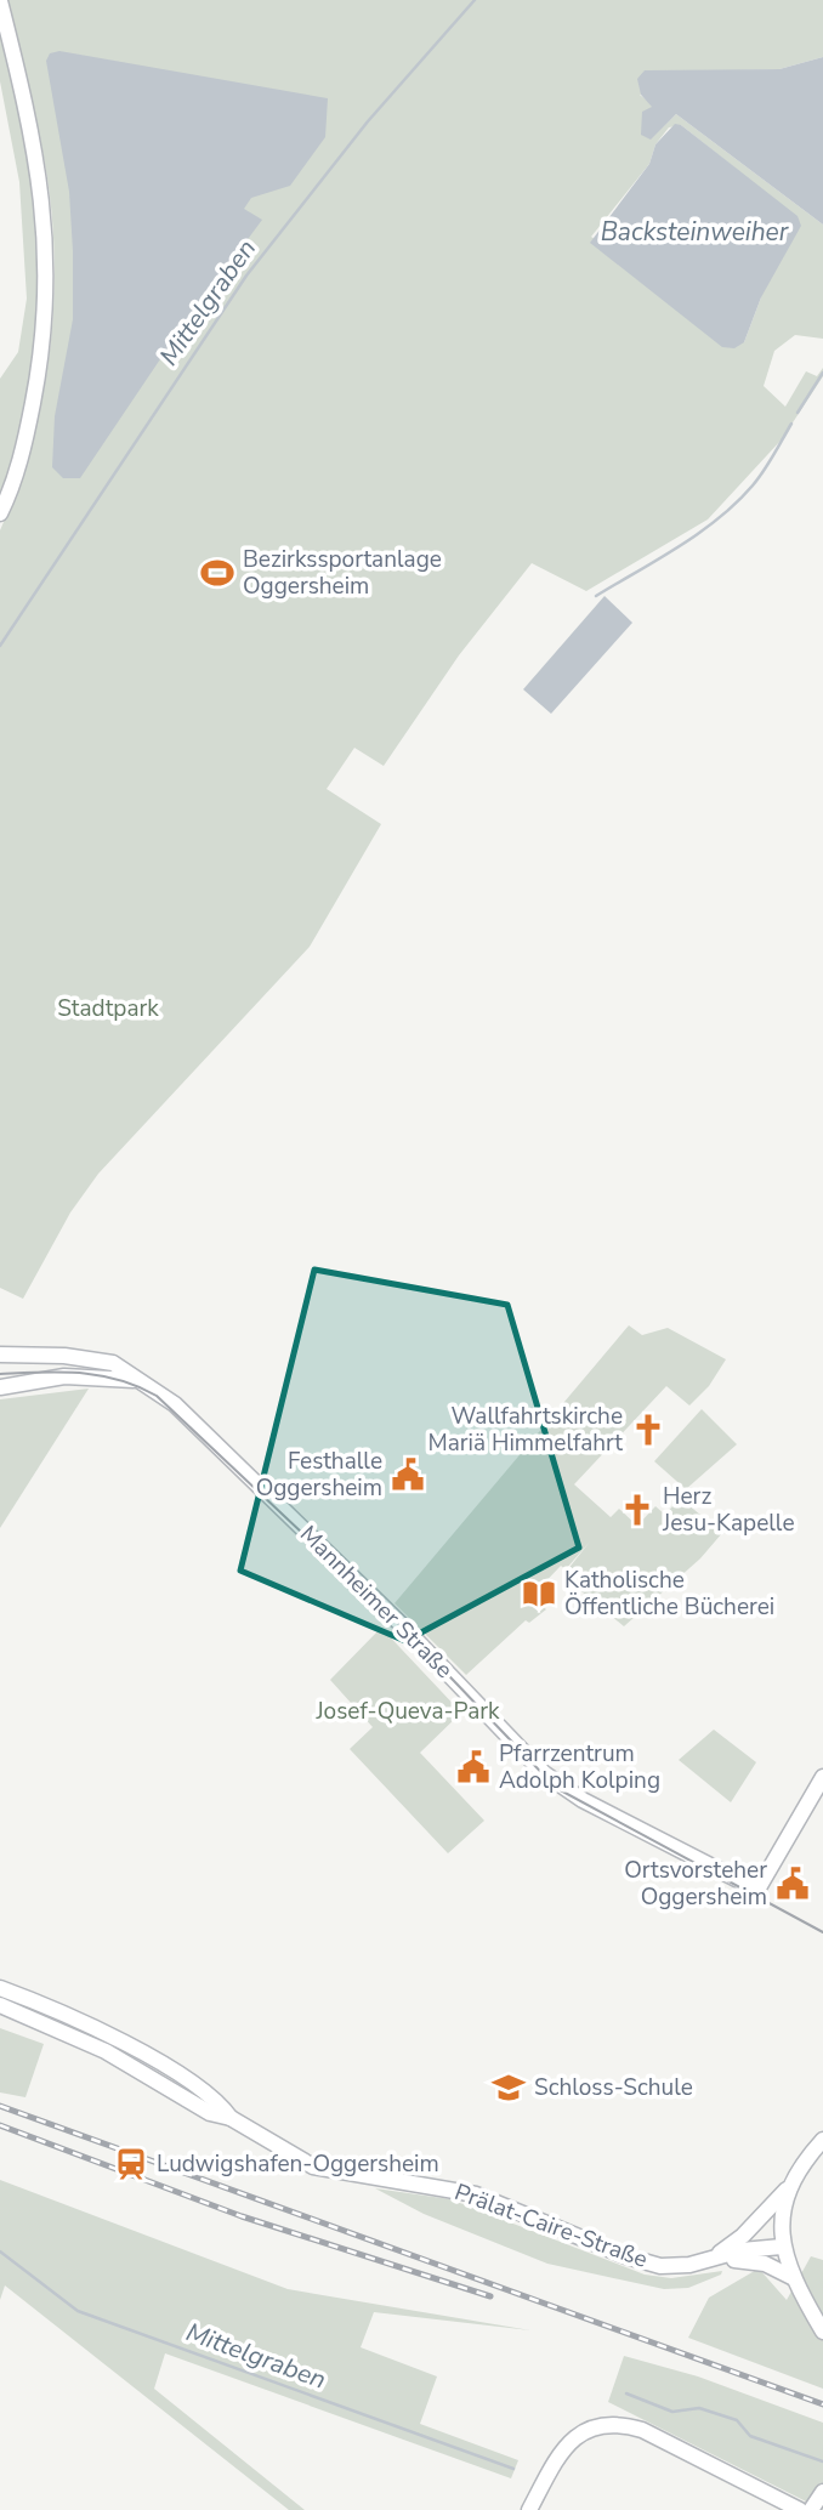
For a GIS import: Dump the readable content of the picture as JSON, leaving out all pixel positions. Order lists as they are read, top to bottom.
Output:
{
  "streets": {
    "street": ["Mannheimer Straße", "Prälat-Caire-Straße"]
  },
  "water": ["Backsteinweiher", "Mittelgraben"],
  "parks": ["Stadtpark", "Josef-Queva-Park"],
  "places": {
    "sports": ["Bezirkssportanlage Oggersheim"],
    "church": ["Wallfahrtskirche Mariä Himmelfahrt", "Herz Jesu-Kapelle"],
    "public building": ["Festhalle Oggersheim", "Pfarrzentrum Adolph Kolping", "Ortsvorsteher Oggersheim"],
    "library": ["Katholische Öffentliche Bücherei"],
    "school or university": ["Schloss-Schule"],
    "station": ["Ludwigshafen-Oggersheim"]
  }
}
